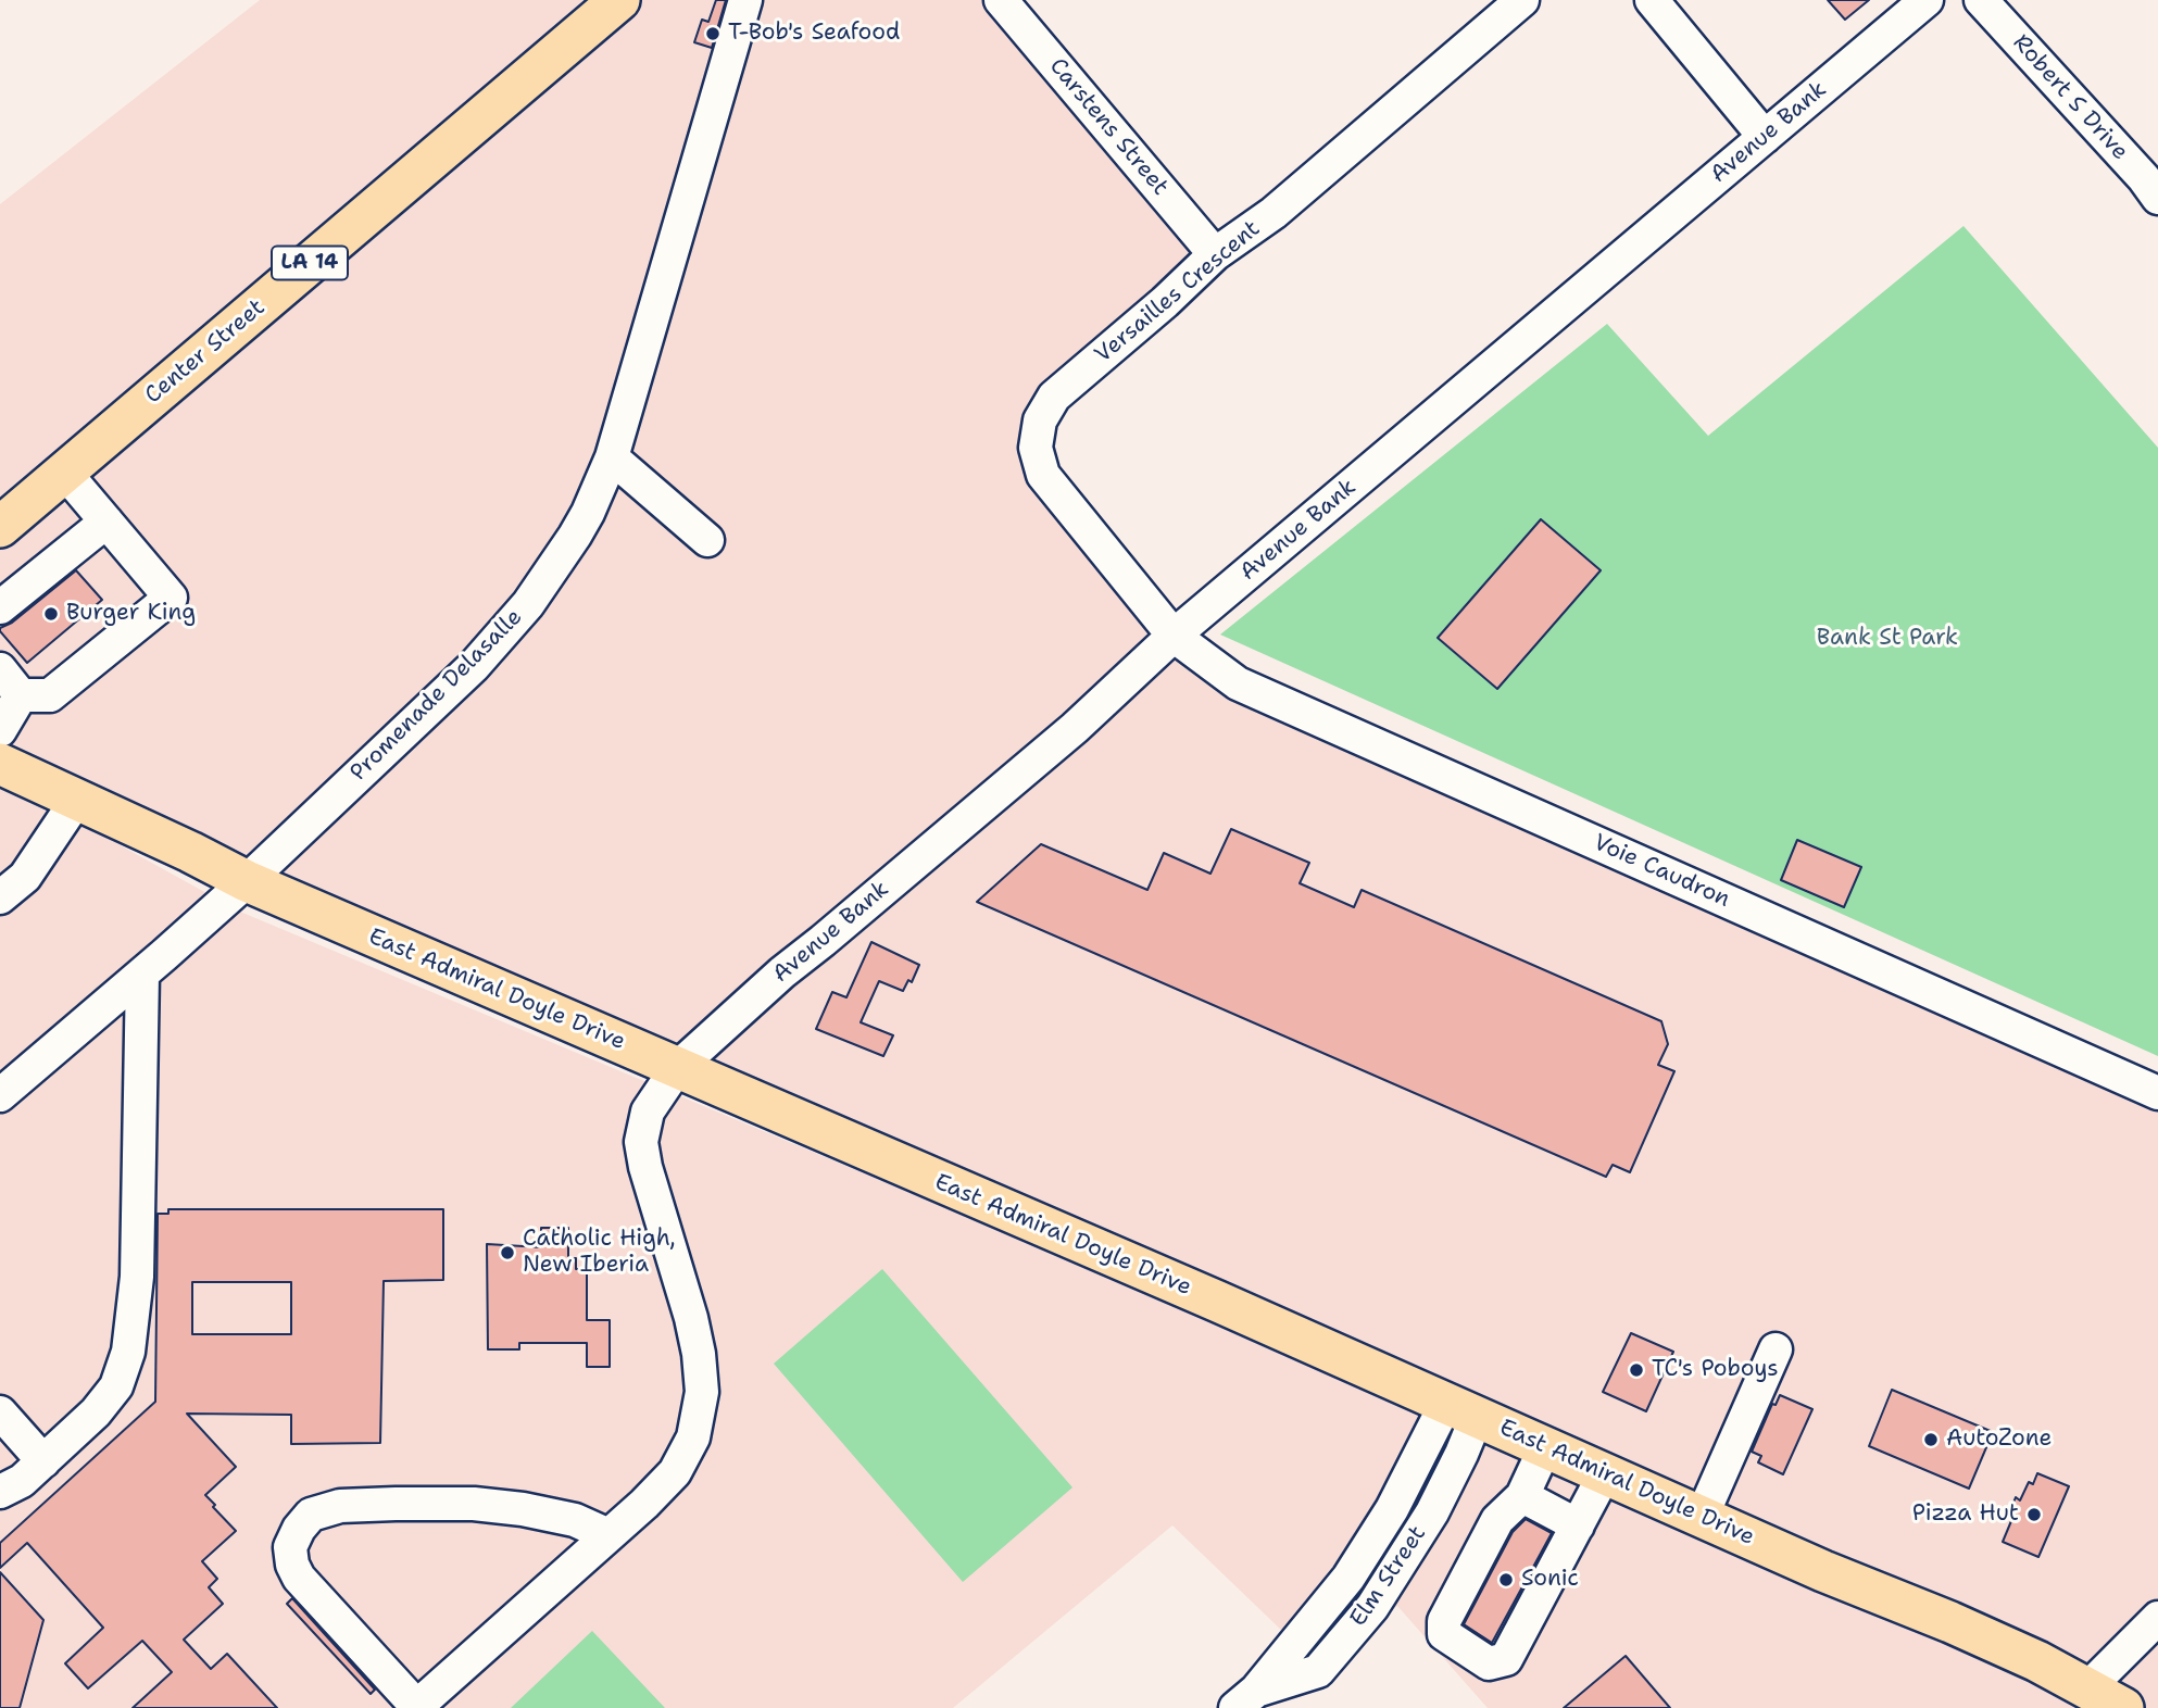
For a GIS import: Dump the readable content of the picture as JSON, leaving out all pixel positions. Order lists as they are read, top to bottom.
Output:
{
  "streets": {
    "main road": ["LA 14", "Center Street", "East Admiral Doyle Drive"],
    "street": [
      "Robert S Drive",
      "Carstens Street",
      "Avenue Bank",
      "Versailles Crescent",
      "Promenade Delasalle",
      "Voie Caudron",
      "Elm Street"
    ]
  },
  "crossings": [
    ["Carstens Street", "Versailles Crescent"],
    ["Avenue Bank", "Versailles Crescent"],
    ["Avenue Bank", "Voie Caudron"],
    ["Avenue Bank", "East Admiral Doyle Drive"],
    ["Versailles Crescent", "Voie Caudron"],
    ["Promenade Delasalle", "East Admiral Doyle Drive"],
    ["East Admiral Doyle Drive", "Elm Street"]
  ],
  "parks": ["Bank St Park"],
  "places": [
    "T-Bob's Seafood",
    "Burger King",
    "Catholic High, New Iberia",
    "TC's Poboys",
    "AutoZone",
    "Pizza Hut",
    "Sonic"
  ]
}
